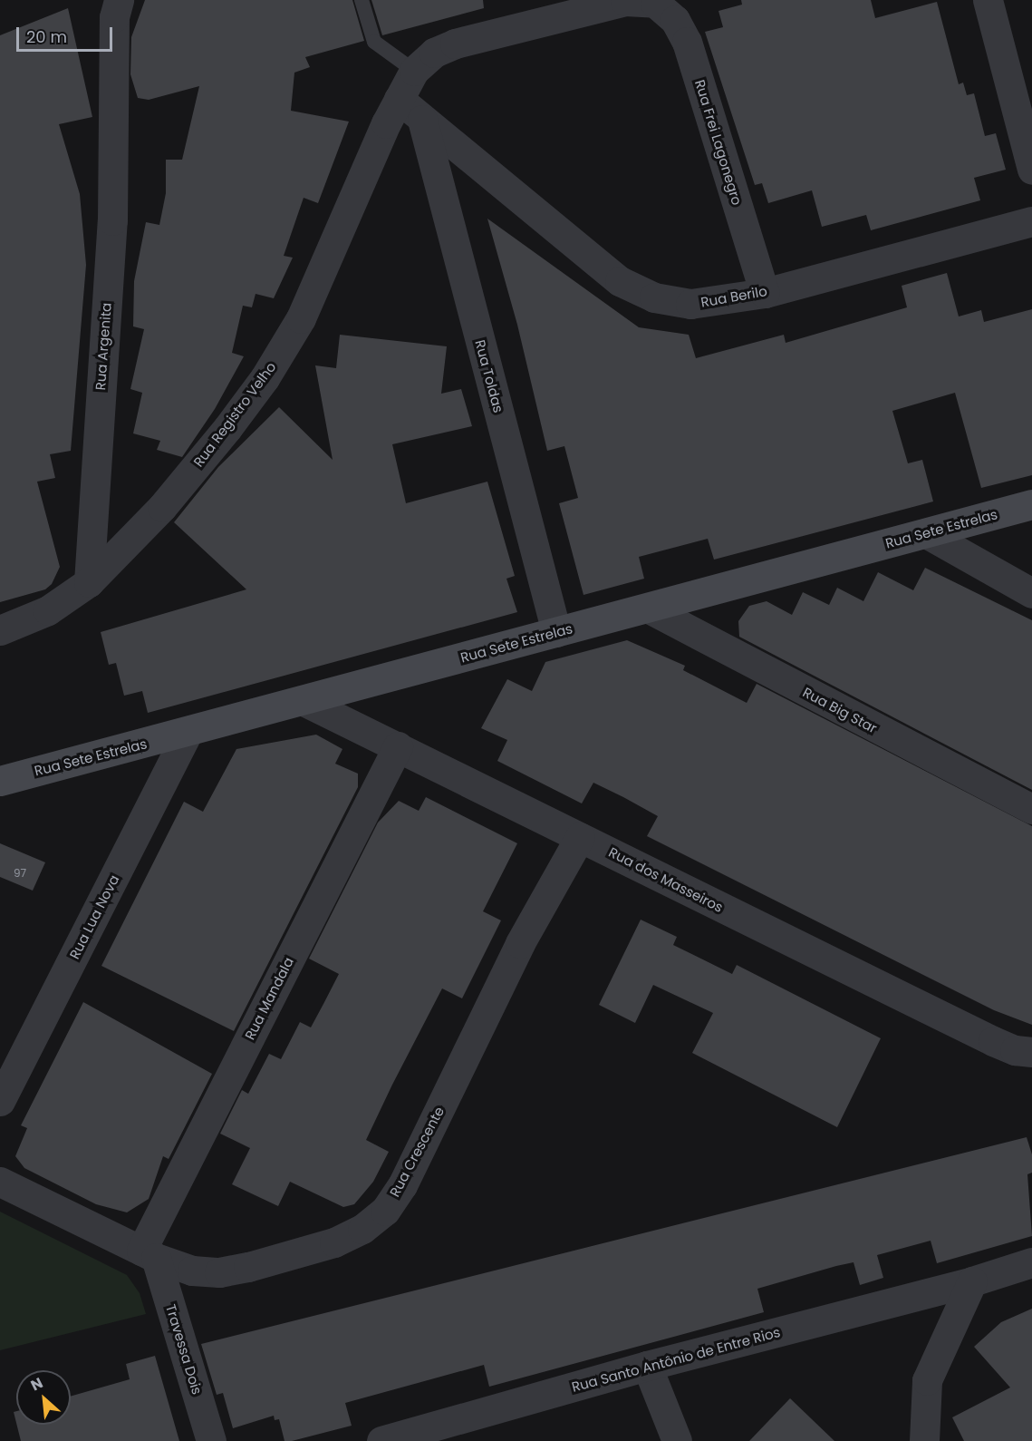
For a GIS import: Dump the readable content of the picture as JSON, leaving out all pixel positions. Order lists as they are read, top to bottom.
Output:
{
  "streets": {
    "street": [
      "Rua Frei Lagonegro",
      "Rua Berilo",
      "Rua Argenita",
      "Rua Toldas",
      "Rua Registro Velho",
      "Rua Sete Estrelas",
      "Rua Big Star",
      "Rua dos Masseiros",
      "Rua Lua Nova",
      "Rua Mandala",
      "Rua Crescente",
      "Travessa Dois",
      "Rua Santo Antônio de Entre Rios"
    ]
  },
  "crossings": [
    ["Rua Frei Lagonegro", "Rua Berilo"],
    ["Rua Frei Lagonegro", "Rua Registro Velho"],
    ["Rua Berilo", "Rua Toldas"],
    ["Rua Berilo", "Rua Registro Velho"],
    ["Rua Argenita", "Rua Registro Velho"],
    ["Rua Toldas", "Rua Sete Estrelas"],
    ["Rua Sete Estrelas", "Rua Big Star"],
    ["Rua Sete Estrelas", "Rua dos Masseiros"],
    ["Rua Sete Estrelas", "Rua Lua Nova"],
    ["Rua dos Masseiros", "Rua Mandala"],
    ["Rua dos Masseiros", "Rua Crescente"],
    ["Rua Mandala", "Rua Crescente"],
    ["Rua Mandala", "Travessa Dois"],
    ["Rua Crescente", "Travessa Dois"]
  ],
  "house_numbers": ["97"],
  "scale_bar": "20 m",
  "north": "top left"
}
